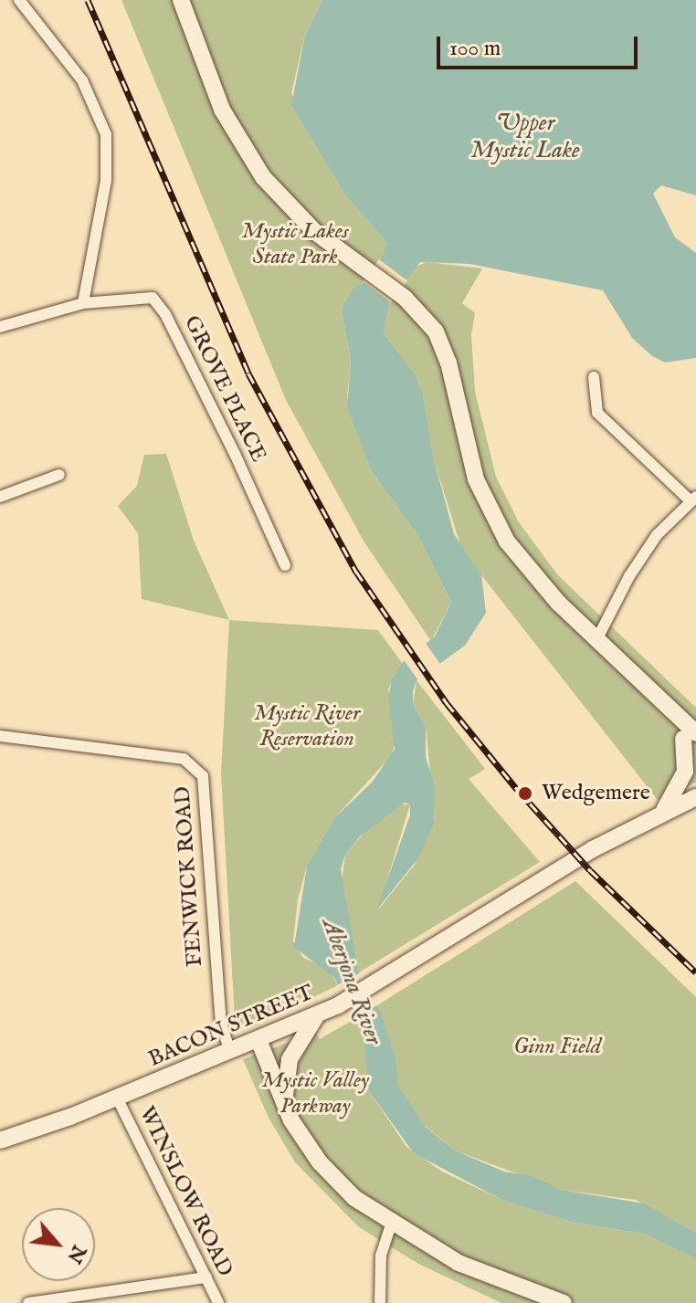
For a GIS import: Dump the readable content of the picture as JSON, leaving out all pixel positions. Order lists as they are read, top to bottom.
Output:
{
  "streets": {
    "main road": ["BACON STREET"],
    "street": ["GROVE PLACE", "FENWICK ROAD", "WINSLOW ROAD"]
  },
  "crossings": [
    ["FENWICK ROAD", "BACON STREET"],
    ["BACON STREET", "WINSLOW ROAD"]
  ],
  "water": ["Upper Mystic Lake", "Aberjona River"],
  "parks": [
    "Mystic Lakes State Park",
    "Mystic River Reservation",
    "Ginn Field",
    "Mystic Valley Parkway"
  ],
  "places": ["Wedgemere"],
  "scale_bar": "100 m",
  "north": "bottom right"
}
